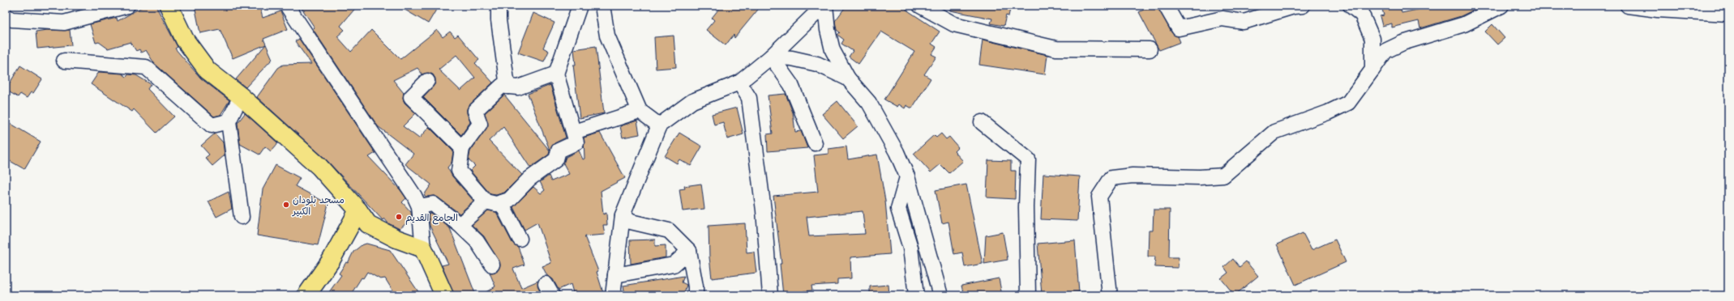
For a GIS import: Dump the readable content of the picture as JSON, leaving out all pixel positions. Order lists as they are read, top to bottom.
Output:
{
  "places": ["مسجد بلودان الكبير", "الجامع القديم"]
}
